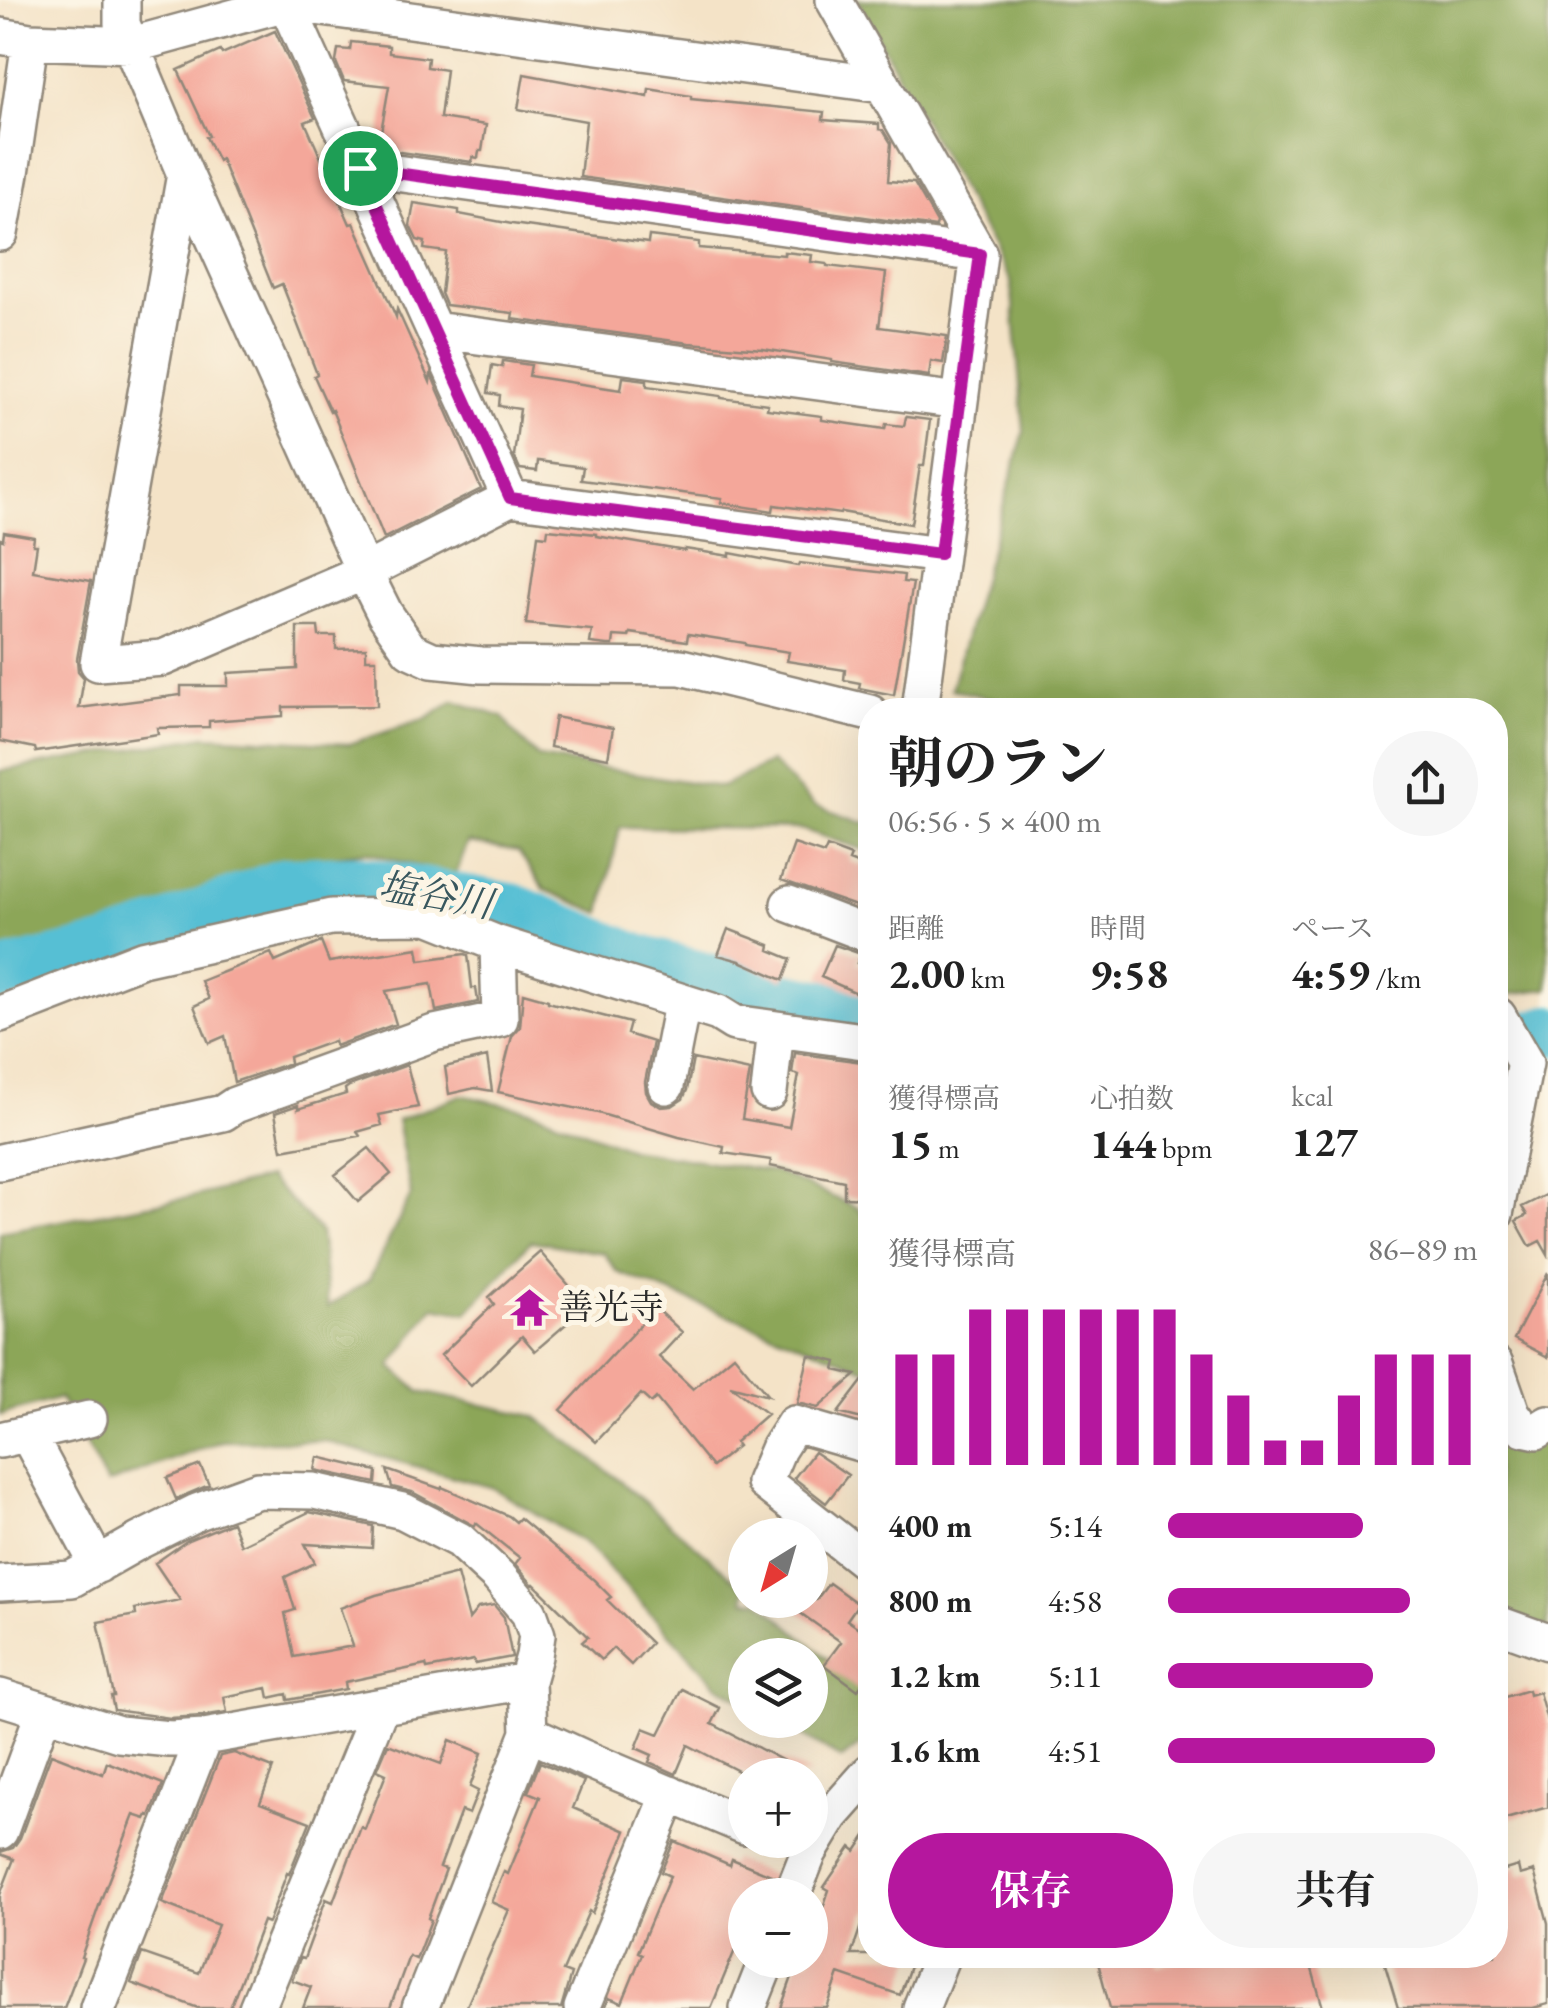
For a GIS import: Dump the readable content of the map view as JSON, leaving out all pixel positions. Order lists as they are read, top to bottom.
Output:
{
  "water": ["塩谷川"],
  "places": {
    "temple": ["善光寺"]
  },
  "north": "bottom left",
  "page": {
    "heading": ["朝のラン", "06:56 · 5 × 400 m"],
    "stats": [
      ["距離", "2.00 km"],
      ["時間", "9:58"],
      ["ペース", "4:59 /km"],
      ["獲得標高", "15 m"],
      ["心拍数", "144 bpm"],
      ["kcal", "127"]
    ],
    "chart": ["獲得標高", "86–89 m"],
    "list": [
      {
        "name": "400 m",
        "note": "5:14"
      },
      {
        "name": "800 m",
        "note": "4:58"
      },
      {
        "name": "1.2 km",
        "note": "5:11"
      },
      {
        "name": "1.6 km",
        "note": "4:51"
      }
    ],
    "map_buttons": ["+", "−"],
    "buttons": ["保存", "共有"]
  }
}
